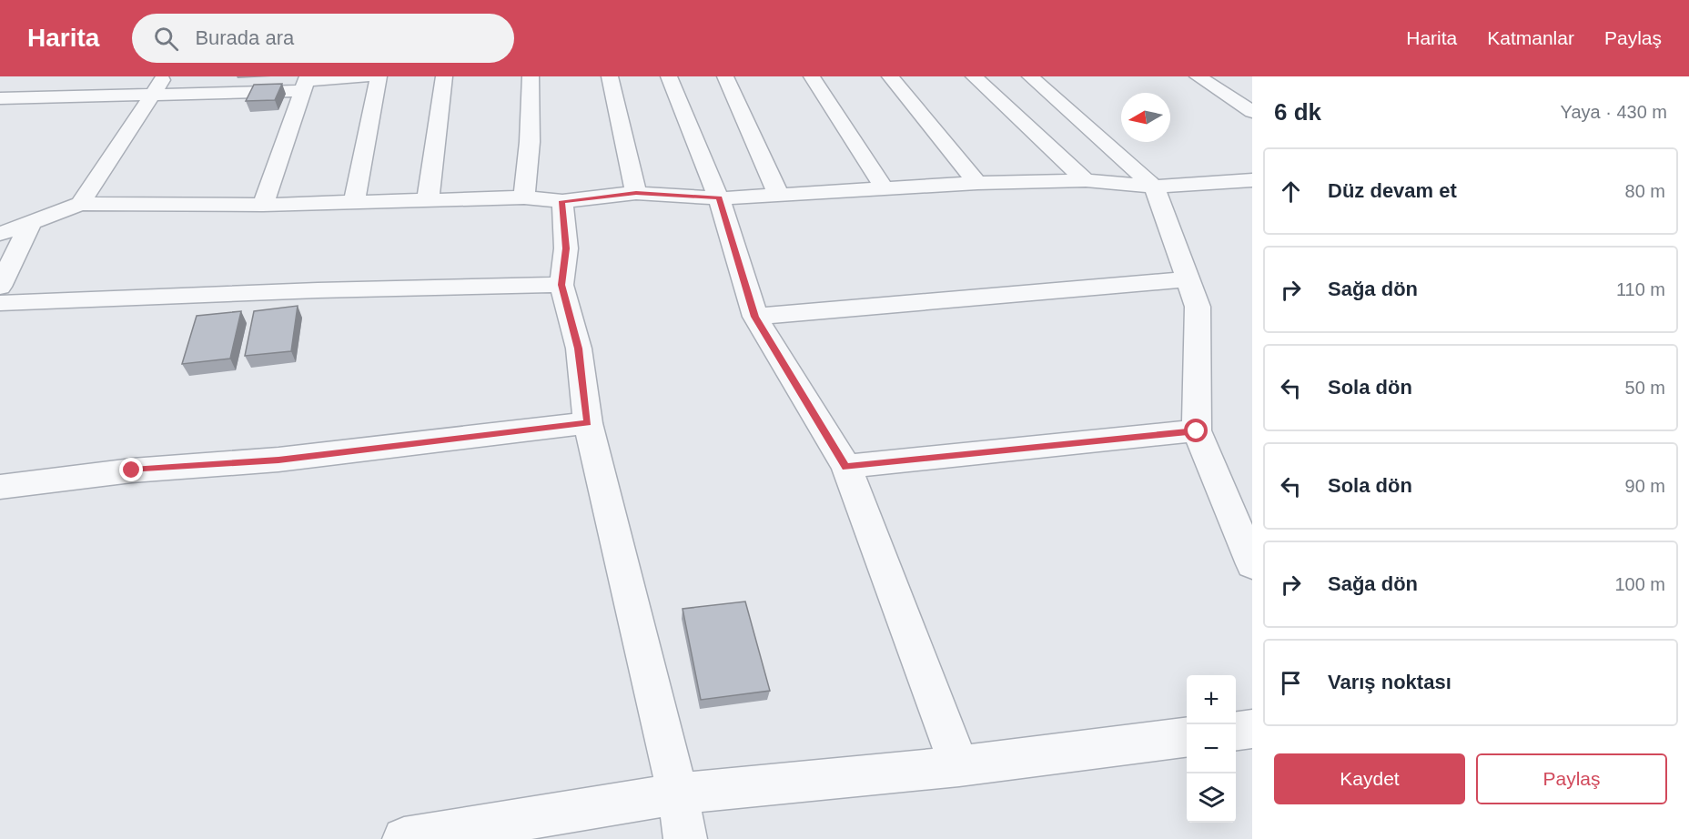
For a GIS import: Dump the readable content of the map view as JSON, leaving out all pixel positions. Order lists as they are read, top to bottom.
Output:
{
  "north": "left",
  "page": {
    "header": "Harita",
    "search": "Burada ara",
    "nav": ["Harita", "Katmanlar", "Paylaş"],
    "heading": ["6 dk", "Yaya · 430 m"],
    "list": [
      ["Düz devam et", "80 m"],
      ["Sağa dön", "110 m"],
      ["Sola dön", "50 m"],
      ["Sola dön", "90 m"],
      ["Sağa dön", "100 m"],
      "Varış noktası"
    ],
    "map_buttons": ["+", "−"],
    "buttons": ["Kaydet", "Paylaş"]
  }
}
